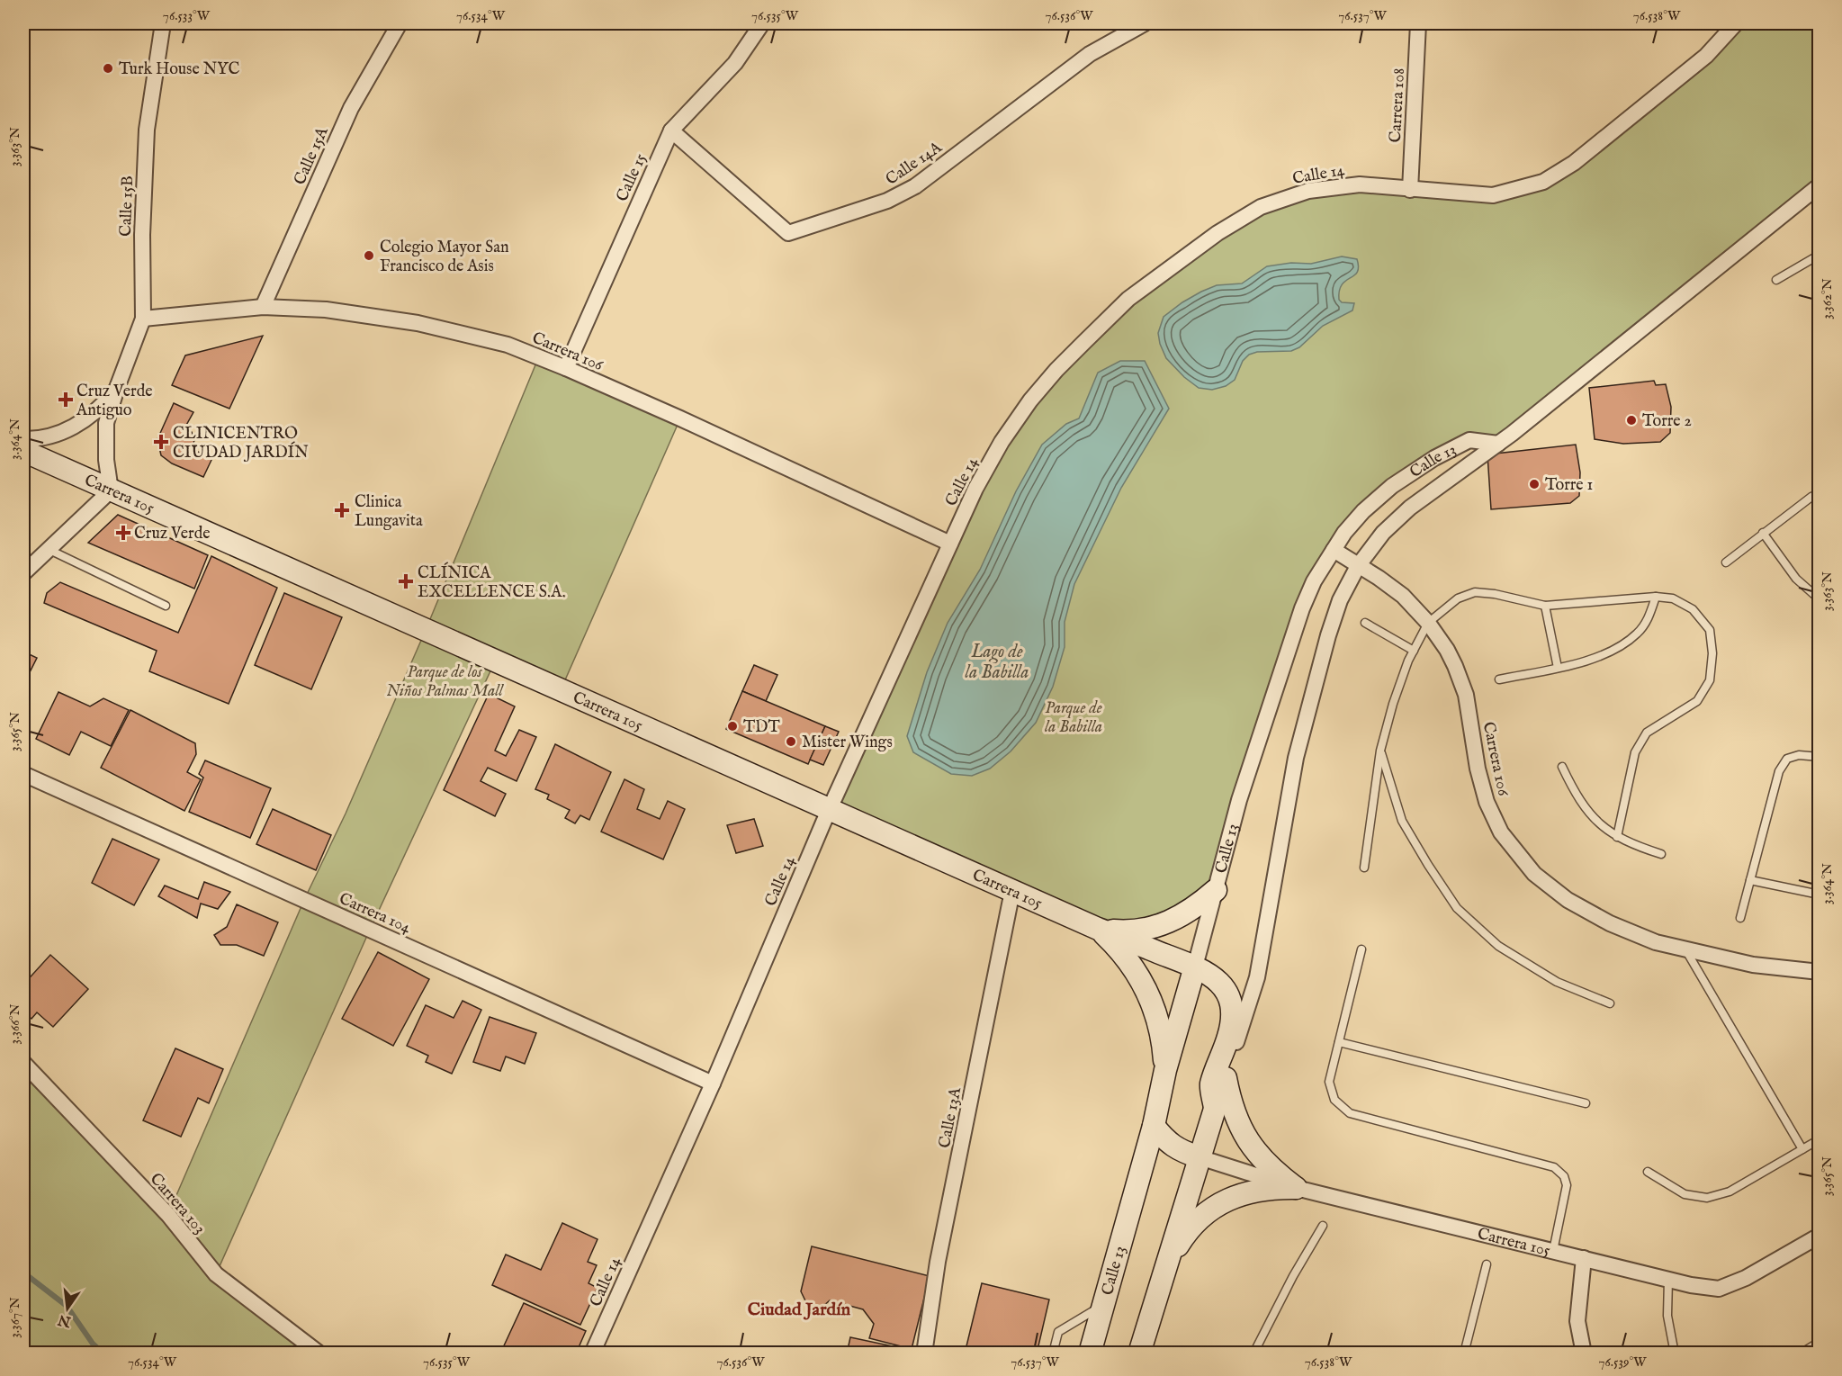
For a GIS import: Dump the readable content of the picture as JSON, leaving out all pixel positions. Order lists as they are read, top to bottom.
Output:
{
  "streets": {
    "main road": ["Calle 13", "Carrera 105"],
    "street": [
      "Carrera 108",
      "Calle 15A",
      "Calle 14A",
      "Calle 14",
      "Calle 15",
      "Calle 15B",
      "Carrera 106",
      "Carrera 104",
      "Calle 13A",
      "Carrera 103"
    ]
  },
  "crossings": [
    ["Carrera 108", "Calle 14"],
    ["Calle 15A", "Carrera 106"],
    ["Calle 14A", "Calle 15"],
    ["Calle 14", "Carrera 106"],
    ["Calle 14", "Carrera 105"],
    ["Calle 14", "Carrera 104"],
    ["Calle 15", "Carrera 106"],
    ["Calle 15B", "Carrera 106"],
    ["Calle 15B", "Carrera 105"],
    ["Carrera 106", "Calle 13"],
    ["Calle 13", "Carrera 105"],
    ["Carrera 105", "Calle 13A"]
  ],
  "districts": ["Ciudad Jardín"],
  "water": ["Lago de la Babilla"],
  "parks": ["Parque de los Niños Palmas Mall", "Parque de la Babilla"],
  "places": {
    "other": [
      "Turk House NYC",
      "Colegio Mayor San Francisco de Asis",
      "Torre 2",
      "Torre 1",
      "TDT",
      "Mister Wings"
    ],
    "health": [
      "Cruz Verde Antiguo",
      "CLINICENTRO CIUDAD JARDÍN",
      "Clinica Lungavita",
      "Cruz Verde",
      "CLÍNICA EXCELLENCE S.A."
    ]
  },
  "north": "bottom",
  "coordinates": [
    "76.533°W",
    "76.534°W",
    "76.535°W",
    "76.536°W",
    "76.537°W",
    "76.538°W",
    "3.363°N",
    "3.362°N",
    "3.364°N",
    "3.365°N",
    "3.366°N",
    "3.367°N",
    "76.539°W"
  ]
}
